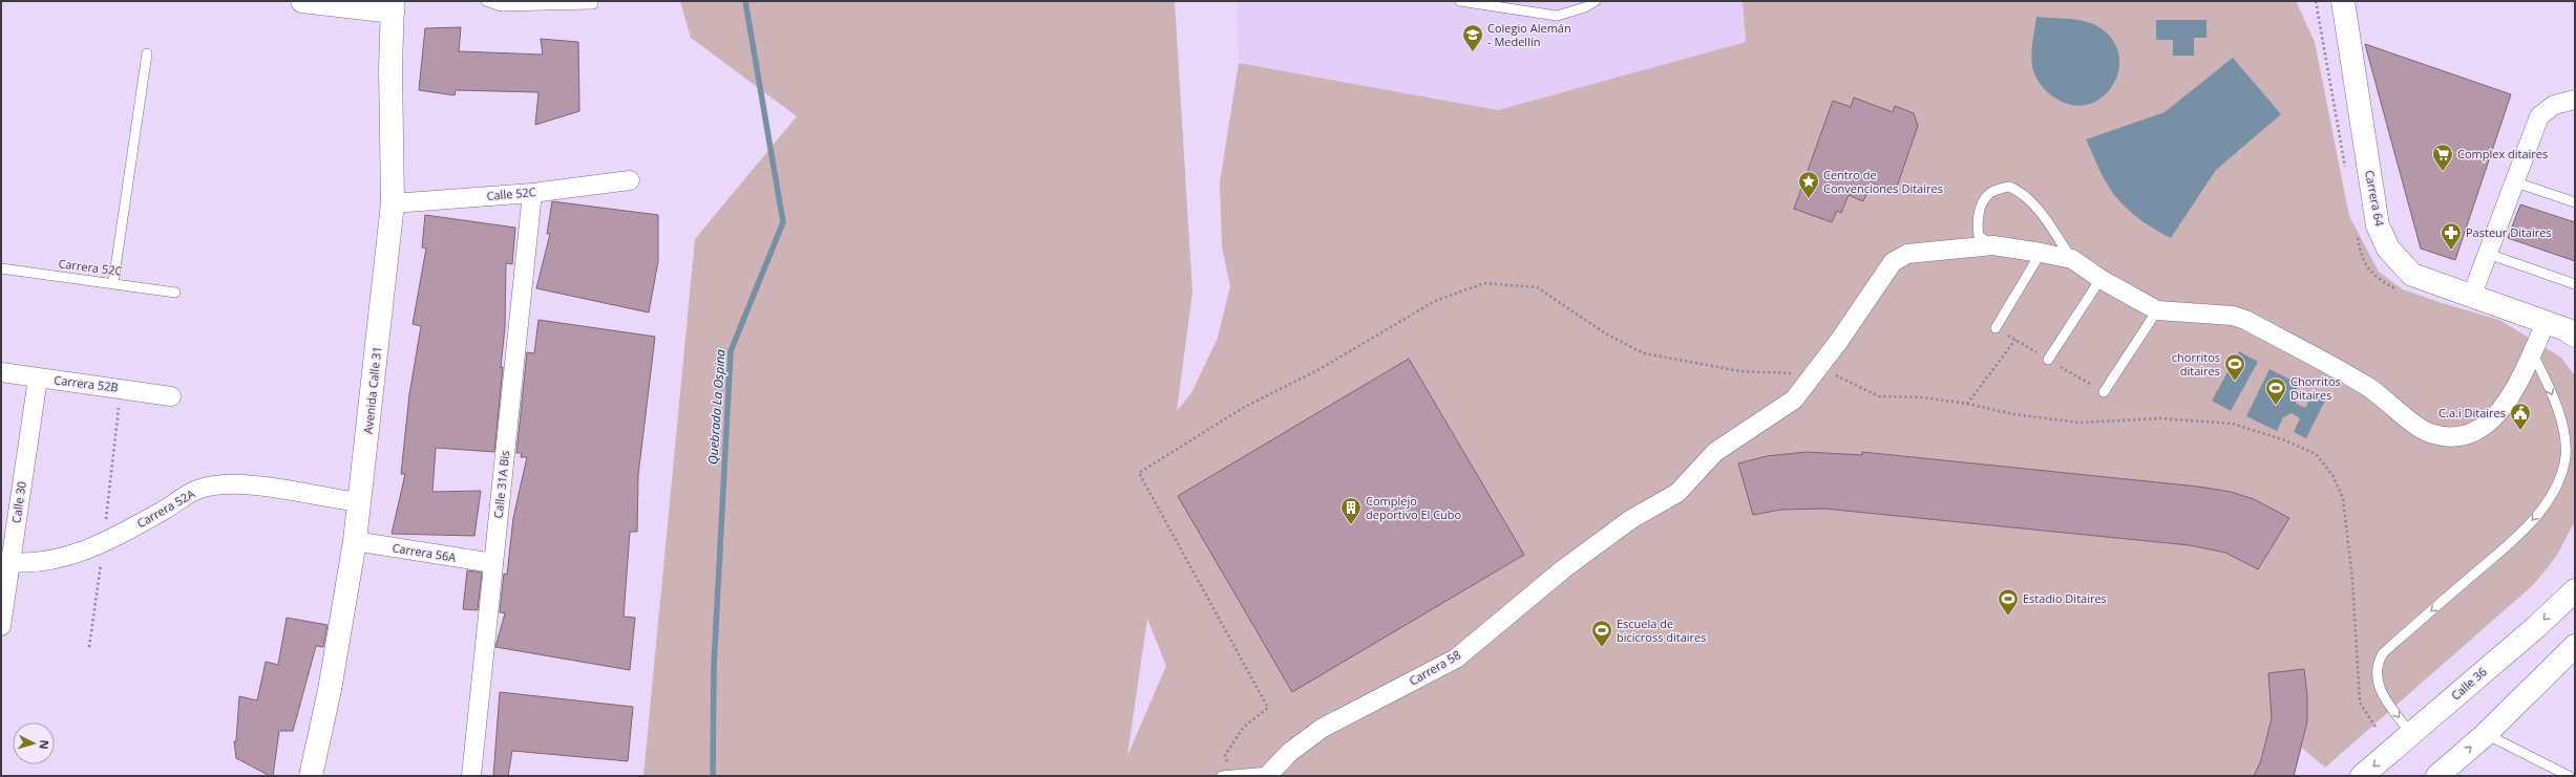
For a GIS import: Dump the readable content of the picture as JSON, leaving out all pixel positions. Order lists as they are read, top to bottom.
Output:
{
  "streets": {
    "street": [
      "Calle 52C",
      "Carrera 64",
      "Carrera 52B",
      "Avenida Calle 31",
      "Calle 31A Bis",
      "Calle 30",
      "Carrera 52A",
      "Carrera 56A",
      "Carrera 58",
      "Calle 36"
    ],
    "lane": ["Carrera 52C"]
  },
  "crossings": [
    ["Calle 52C", "Avenida Calle 31"],
    ["Calle 52C", "Calle 31A Bis"],
    ["Carrera 52B", "Calle 30"],
    ["Avenida Calle 31", "Carrera 52A"],
    ["Avenida Calle 31", "Carrera 56A"],
    ["Calle 31A Bis", "Carrera 56A"],
    ["Calle 30", "Carrera 52A"]
  ],
  "water": ["Quebrada La Ospina"],
  "places": {
    "school or university": ["Colegio Alemán - Medellín"],
    "supermarket": ["Complex ditaires"],
    "place": ["Centro de Convenciones Ditaires"],
    "pharmacy": ["Pasteur Ditaires"],
    "sports": [
      "chorritos ditaires",
      "Chorritos Ditaires",
      "Estadio Ditaires",
      "Escuela de bicicross ditaires"
    ],
    "public building": ["C.a.i Ditaires"],
    "building": ["Complejo deportivo El Cubo"]
  },
  "north": "right"
}
